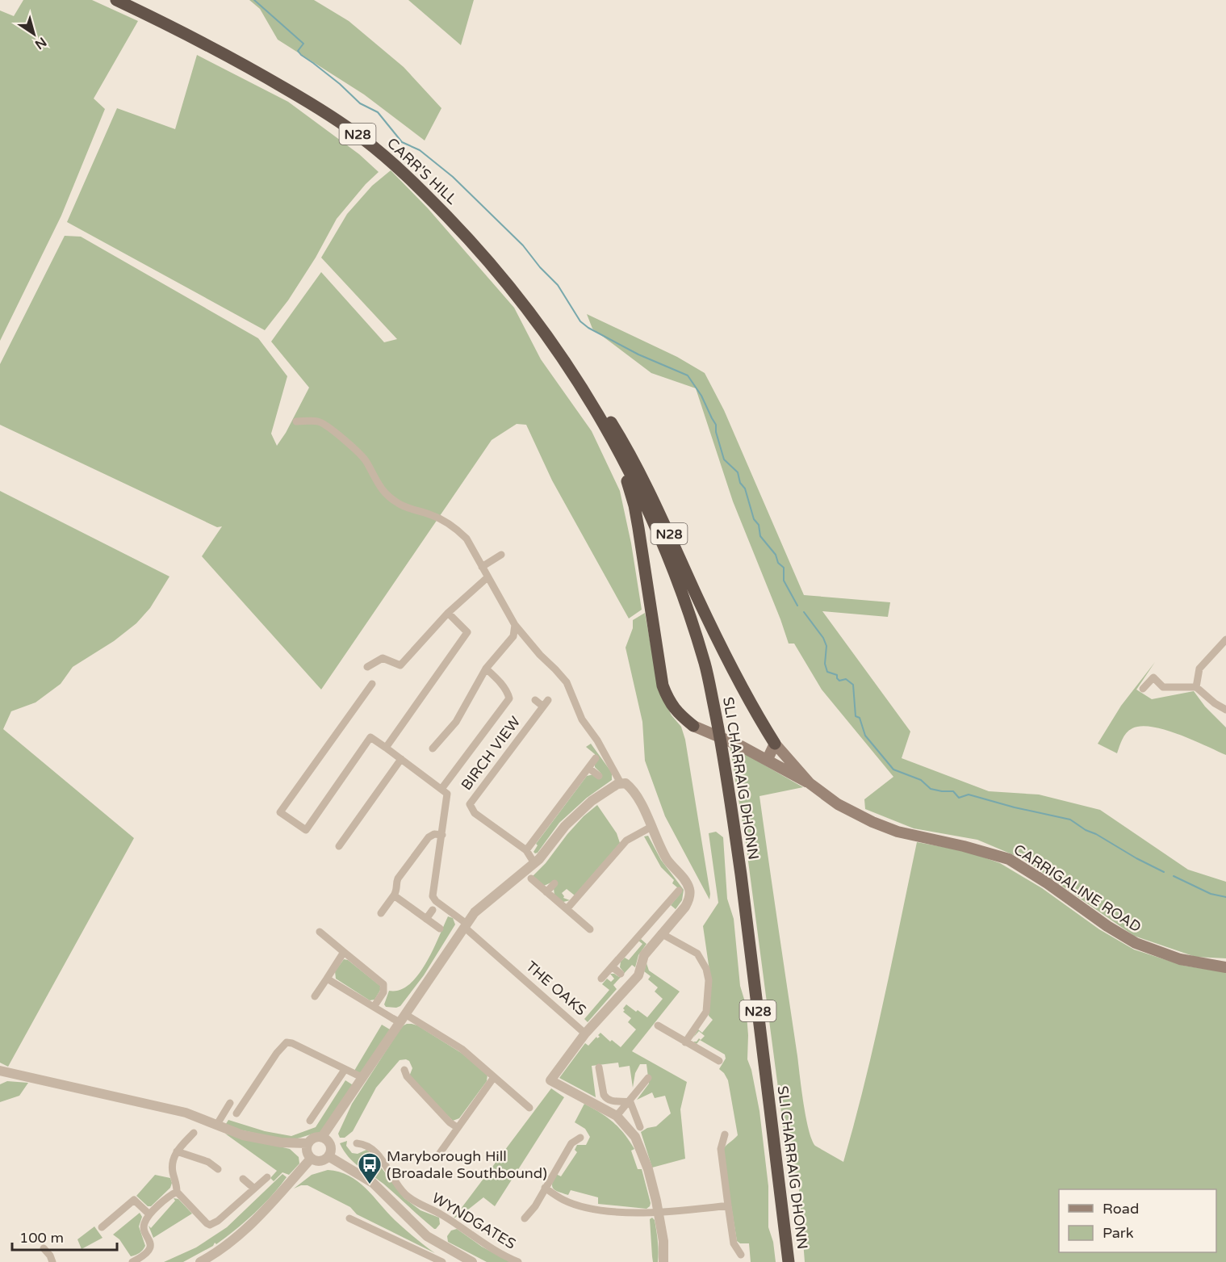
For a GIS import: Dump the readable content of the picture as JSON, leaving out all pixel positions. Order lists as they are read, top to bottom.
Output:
{
  "streets": {
    "highway": ["N28", "CARR'S HILL", "SLI CHARRAIG DHONN"],
    "main road": ["CARRIGALINE ROAD"],
    "street": ["BIRCH VIEW", "THE OAKS", "WYNDGATES"]
  },
  "crossings": [
    ["N28", "CARR'S HILL"],
    ["N28", "SLI CHARRAIG DHONN"],
    ["N28", "CARRIGALINE ROAD"],
    ["CARR'S HILL", "SLI CHARRAIG DHONN"]
  ],
  "places": {
    "bus stop": ["Maryborough Hill (Broadale Southbound)"]
  },
  "legend": ["Road", "Park"],
  "scale_bar": "100 m",
  "north": "bottom right"
}
